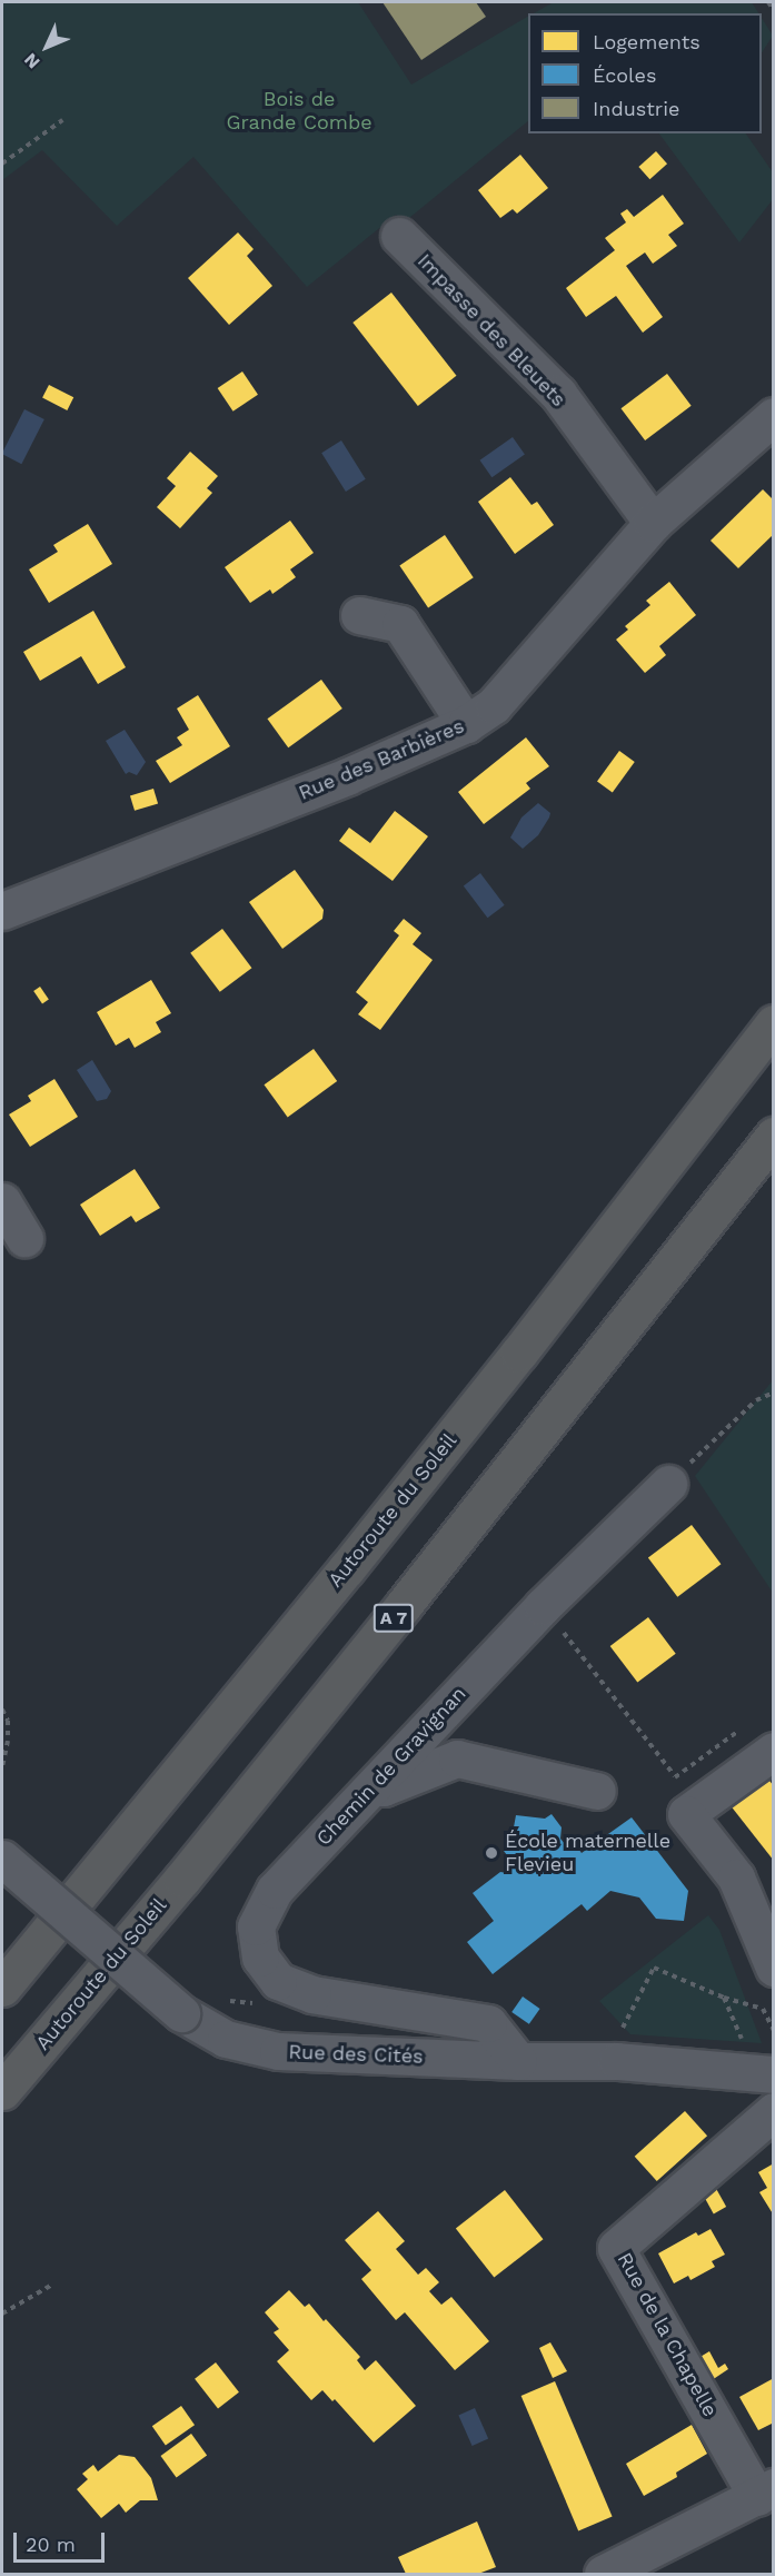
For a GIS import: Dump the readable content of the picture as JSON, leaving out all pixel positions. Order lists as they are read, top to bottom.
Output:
{
  "streets": {
    "highway": ["Autoroute du Soleil", "A 7"],
    "street": [
      "Impasse des Bleuets",
      "Rue des Barbières",
      "Chemin de Gravignan",
      "Rue des Cités",
      "Rue de la Chapelle"
    ]
  },
  "crossings": [
    ["Impasse des Bleuets", "Rue des Barbières"],
    ["Chemin de Gravignan", "Rue des Cités"]
  ],
  "parks": ["Bois de Grande Combe"],
  "places": ["École maternelle Flevieu"],
  "legend": ["Logements", "Écoles", "Industrie"],
  "scale_bar": "20 m",
  "north": "bottom left"
}
